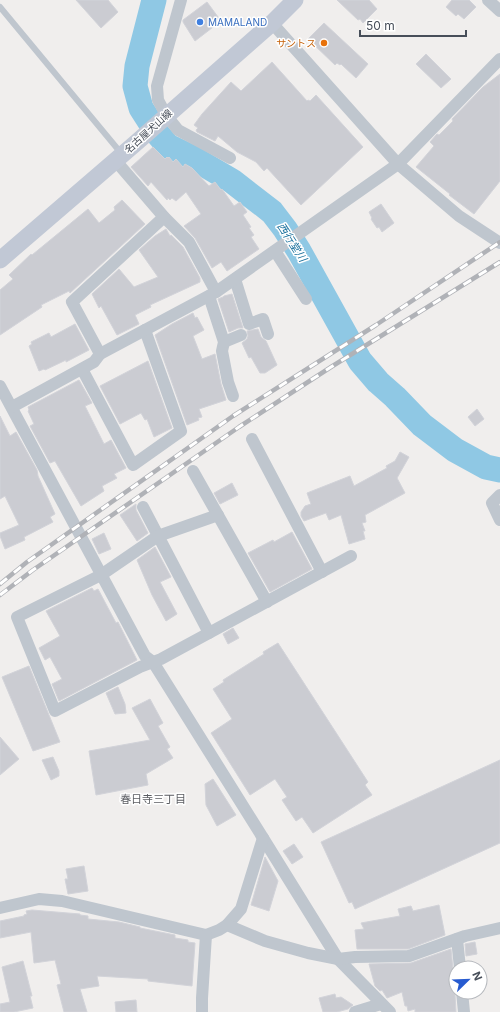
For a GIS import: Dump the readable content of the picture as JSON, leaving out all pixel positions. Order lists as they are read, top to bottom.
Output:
{
  "streets": {
    "main road": ["名古屋犬山線"]
  },
  "districts": ["春日寺三丁目"],
  "water": ["西行堂川"],
  "places": ["MAMALAND", "サントス"],
  "scale_bar": "50 m",
  "north": "top right"
}
